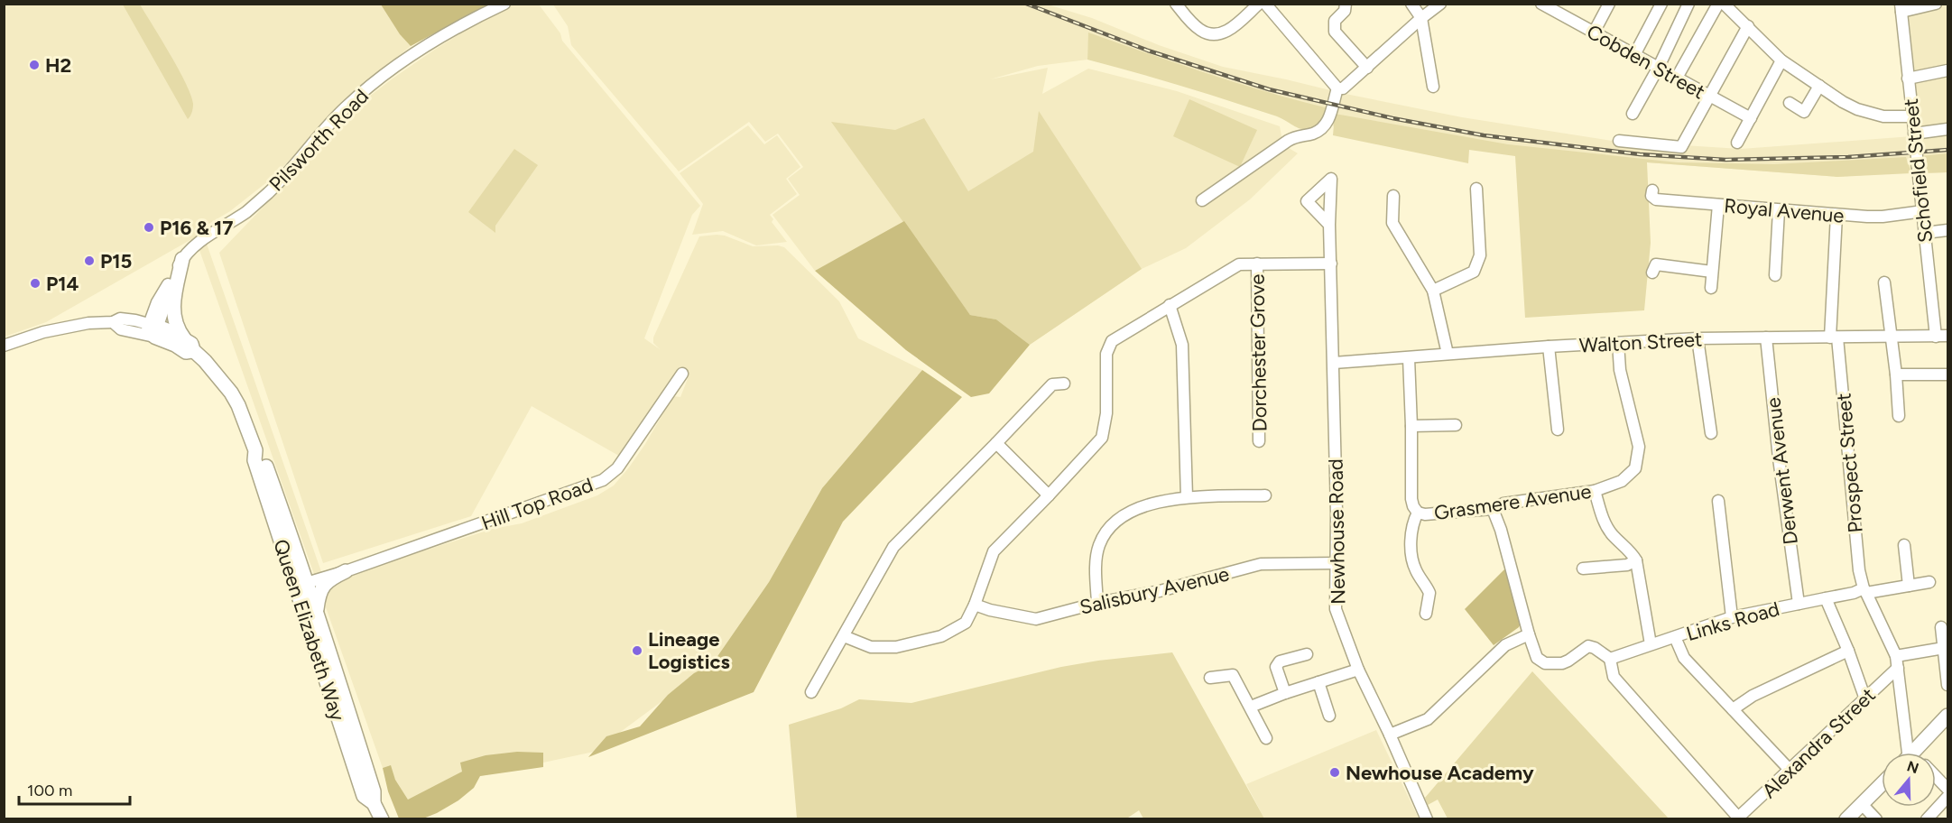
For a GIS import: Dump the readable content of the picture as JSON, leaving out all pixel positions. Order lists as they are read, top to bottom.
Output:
{
  "streets": {
    "main road": ["Queen Elizabeth Way"],
    "street": [
      "Cobden Street",
      "Pilsworth Road",
      "Schofield Street",
      "Royal Avenue",
      "Walton Street",
      "Dorchester Grove",
      "Prospect Street",
      "Derwent Avenue",
      "Grasmere Avenue",
      "Hill Top Road",
      "Newhouse Road",
      "Salisbury Avenue",
      "Links Road",
      "Alexandra Street"
    ]
  },
  "crossings": [
    ["Pilsworth Road", "Queen Elizabeth Way"],
    ["Schofield Street", "Royal Avenue"],
    ["Schofield Street", "Walton Street"],
    ["Royal Avenue", "Prospect Street"],
    ["Walton Street", "Prospect Street"],
    ["Walton Street", "Derwent Avenue"],
    ["Walton Street", "Grasmere Avenue"],
    ["Walton Street", "Newhouse Road"],
    ["Prospect Street", "Links Road"],
    ["Prospect Street", "Alexandra Street"],
    ["Derwent Avenue", "Links Road"],
    ["Hill Top Road", "Queen Elizabeth Way"],
    ["Newhouse Road", "Salisbury Avenue"]
  ],
  "places": [
    "H2",
    "P16 & 17",
    "P15",
    "P14",
    "Lineage Logistics",
    "Newhouse Academy"
  ],
  "scale_bar": "100 m",
  "north": "top"
}
